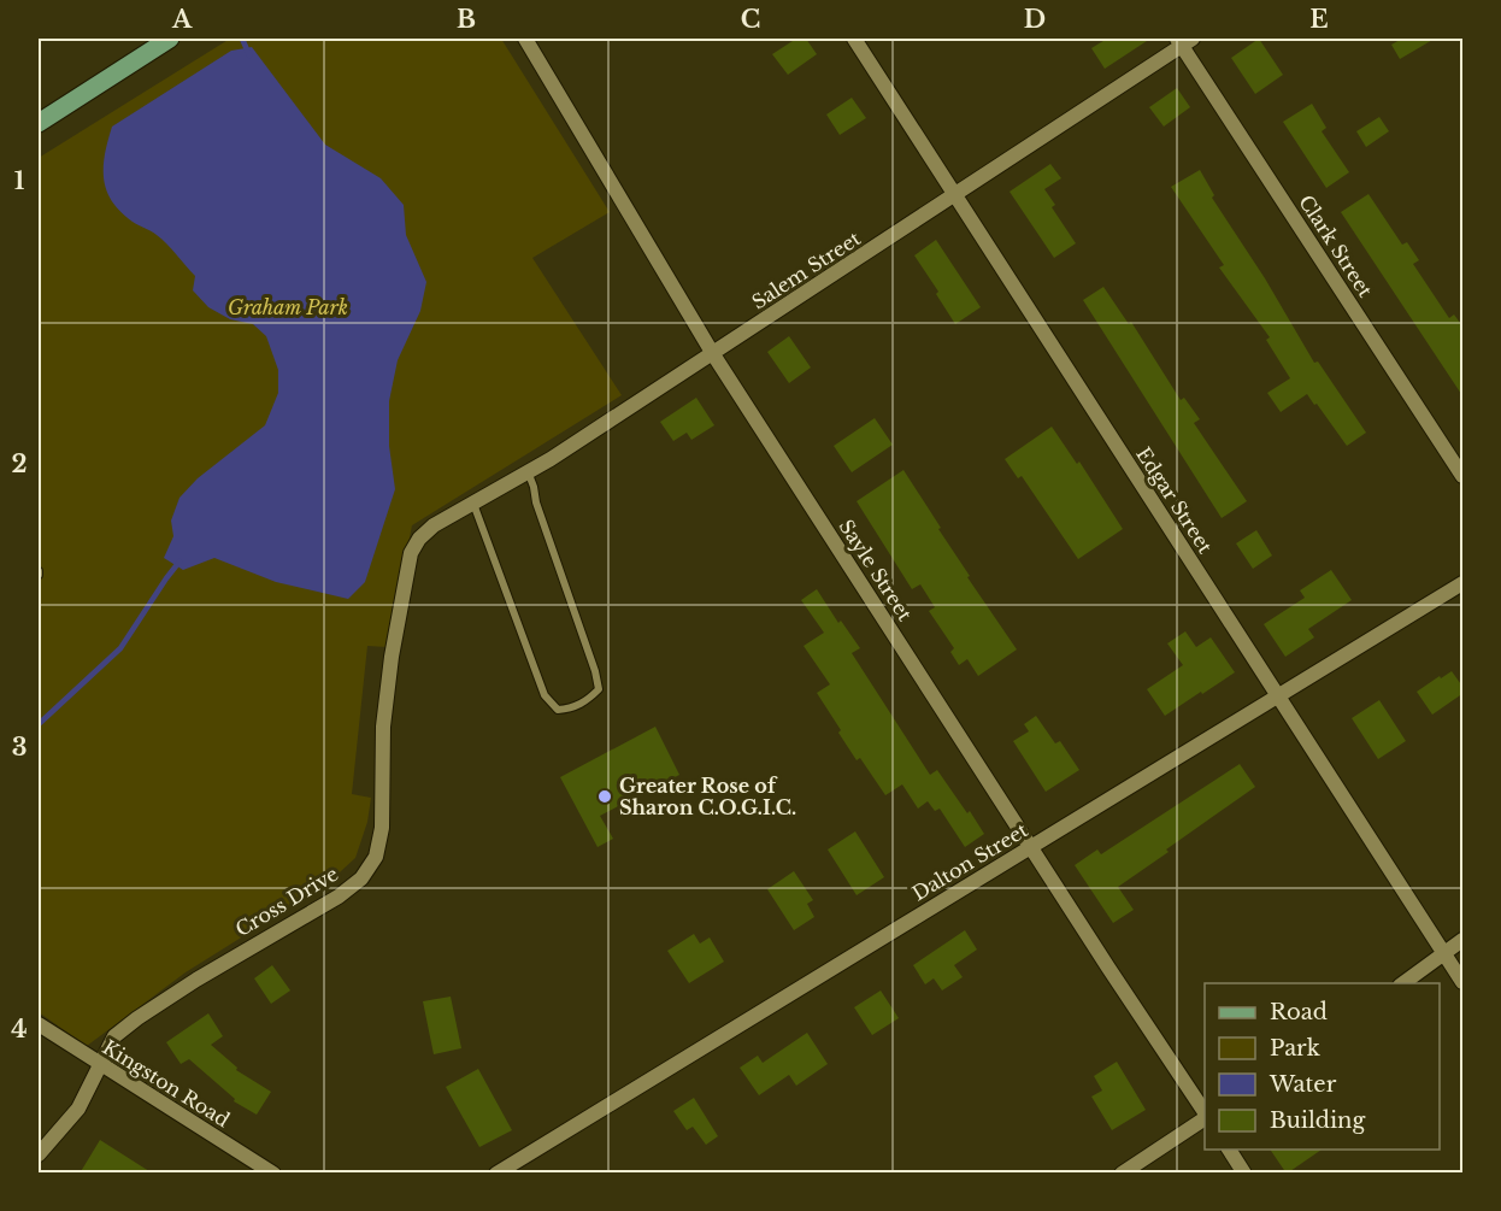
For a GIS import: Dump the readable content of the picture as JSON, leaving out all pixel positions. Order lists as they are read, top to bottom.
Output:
{
  "streets": {
    "street": [
      "Clark Street",
      "Salem Street",
      "Edgar Street",
      "Sayle Street",
      "Dalton Street",
      "Cross Drive",
      "Kingston Road"
    ]
  },
  "crossings": [
    ["Clark Street", "Salem Street"],
    ["Salem Street", "Edgar Street"],
    ["Salem Street", "Sayle Street"],
    ["Salem Street", "Cross Drive"],
    ["Edgar Street", "Dalton Street"],
    ["Sayle Street", "Dalton Street"],
    ["Cross Drive", "Kingston Road"]
  ],
  "parks": ["Graham Park"],
  "places": ["Greater Rose of Sharon C.O.G.I.C."],
  "legend": [
    "Road",
    "Park",
    "Water",
    "Building"
  ],
  "grid": {
    "columns": [
      "A",
      "B",
      "C",
      "D",
      "E"
    ],
    "rows": [
      "1",
      "2",
      "3",
      "4"
    ]
  }
}
